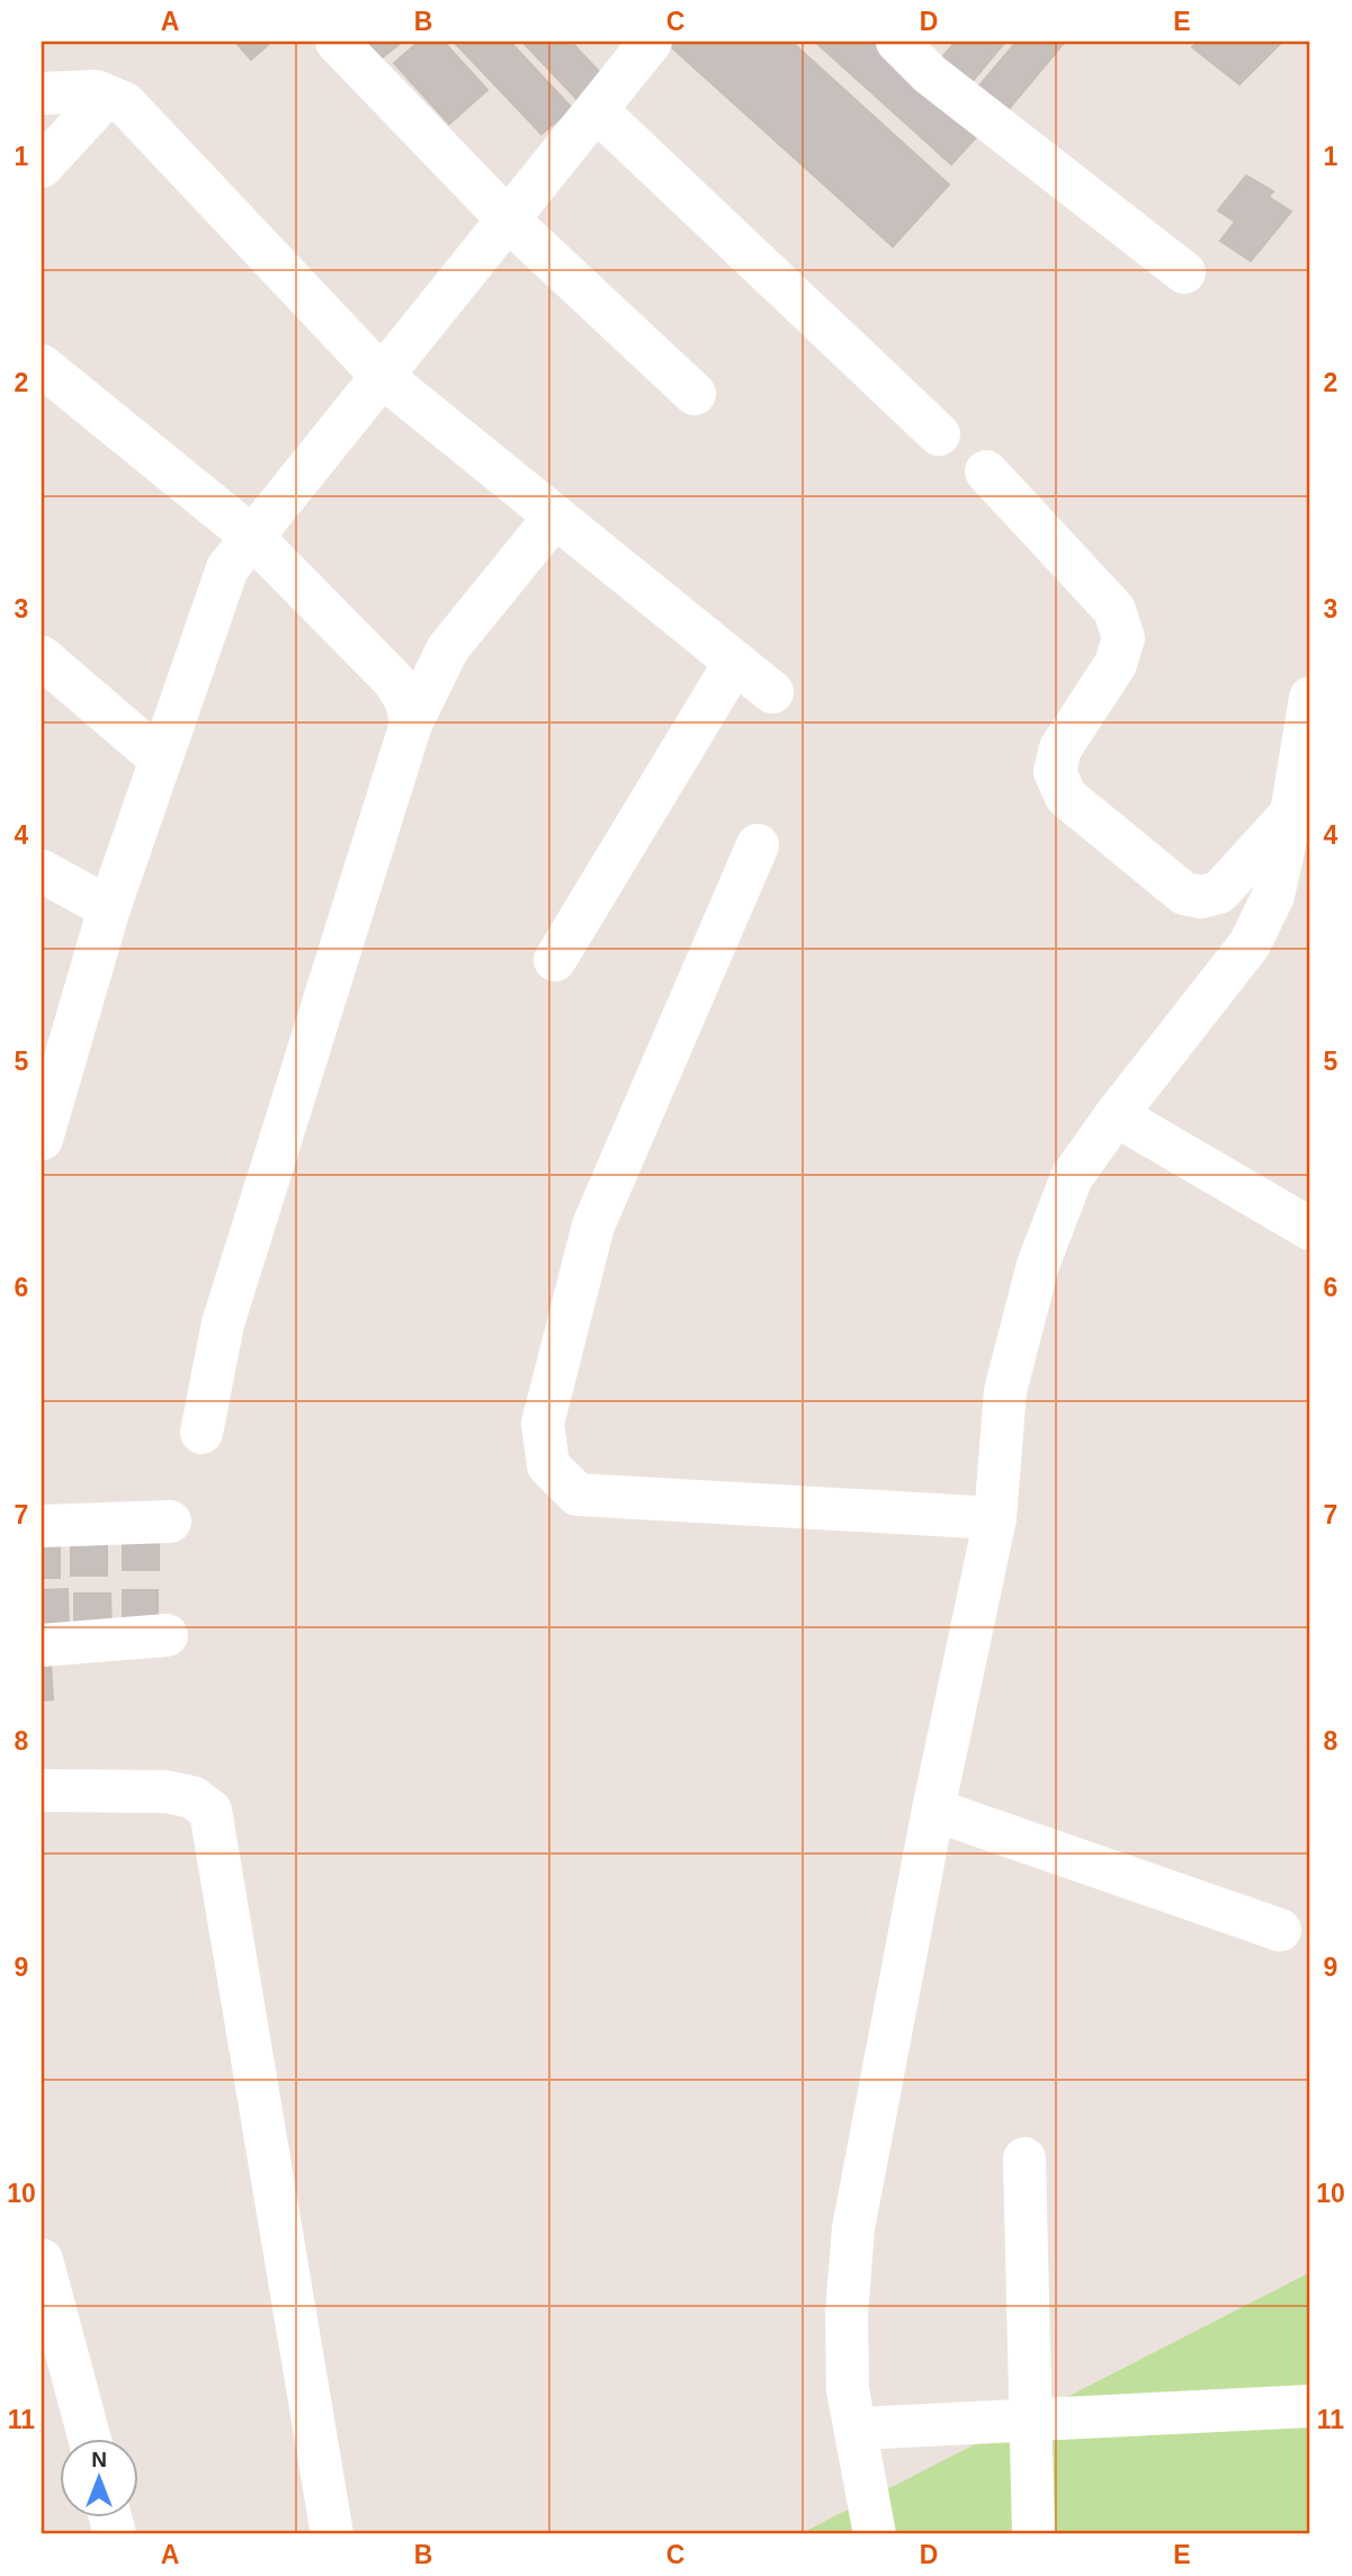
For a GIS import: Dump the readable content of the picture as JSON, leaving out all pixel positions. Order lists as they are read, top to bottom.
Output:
{
  "north": "top",
  "grid": {
    "columns": [
      "A",
      "B",
      "C",
      "D",
      "E"
    ],
    "rows": [
      "1",
      "2",
      "3",
      "4",
      "5",
      "6",
      "7",
      "8",
      "9",
      "10",
      "11"
    ]
  }
}
